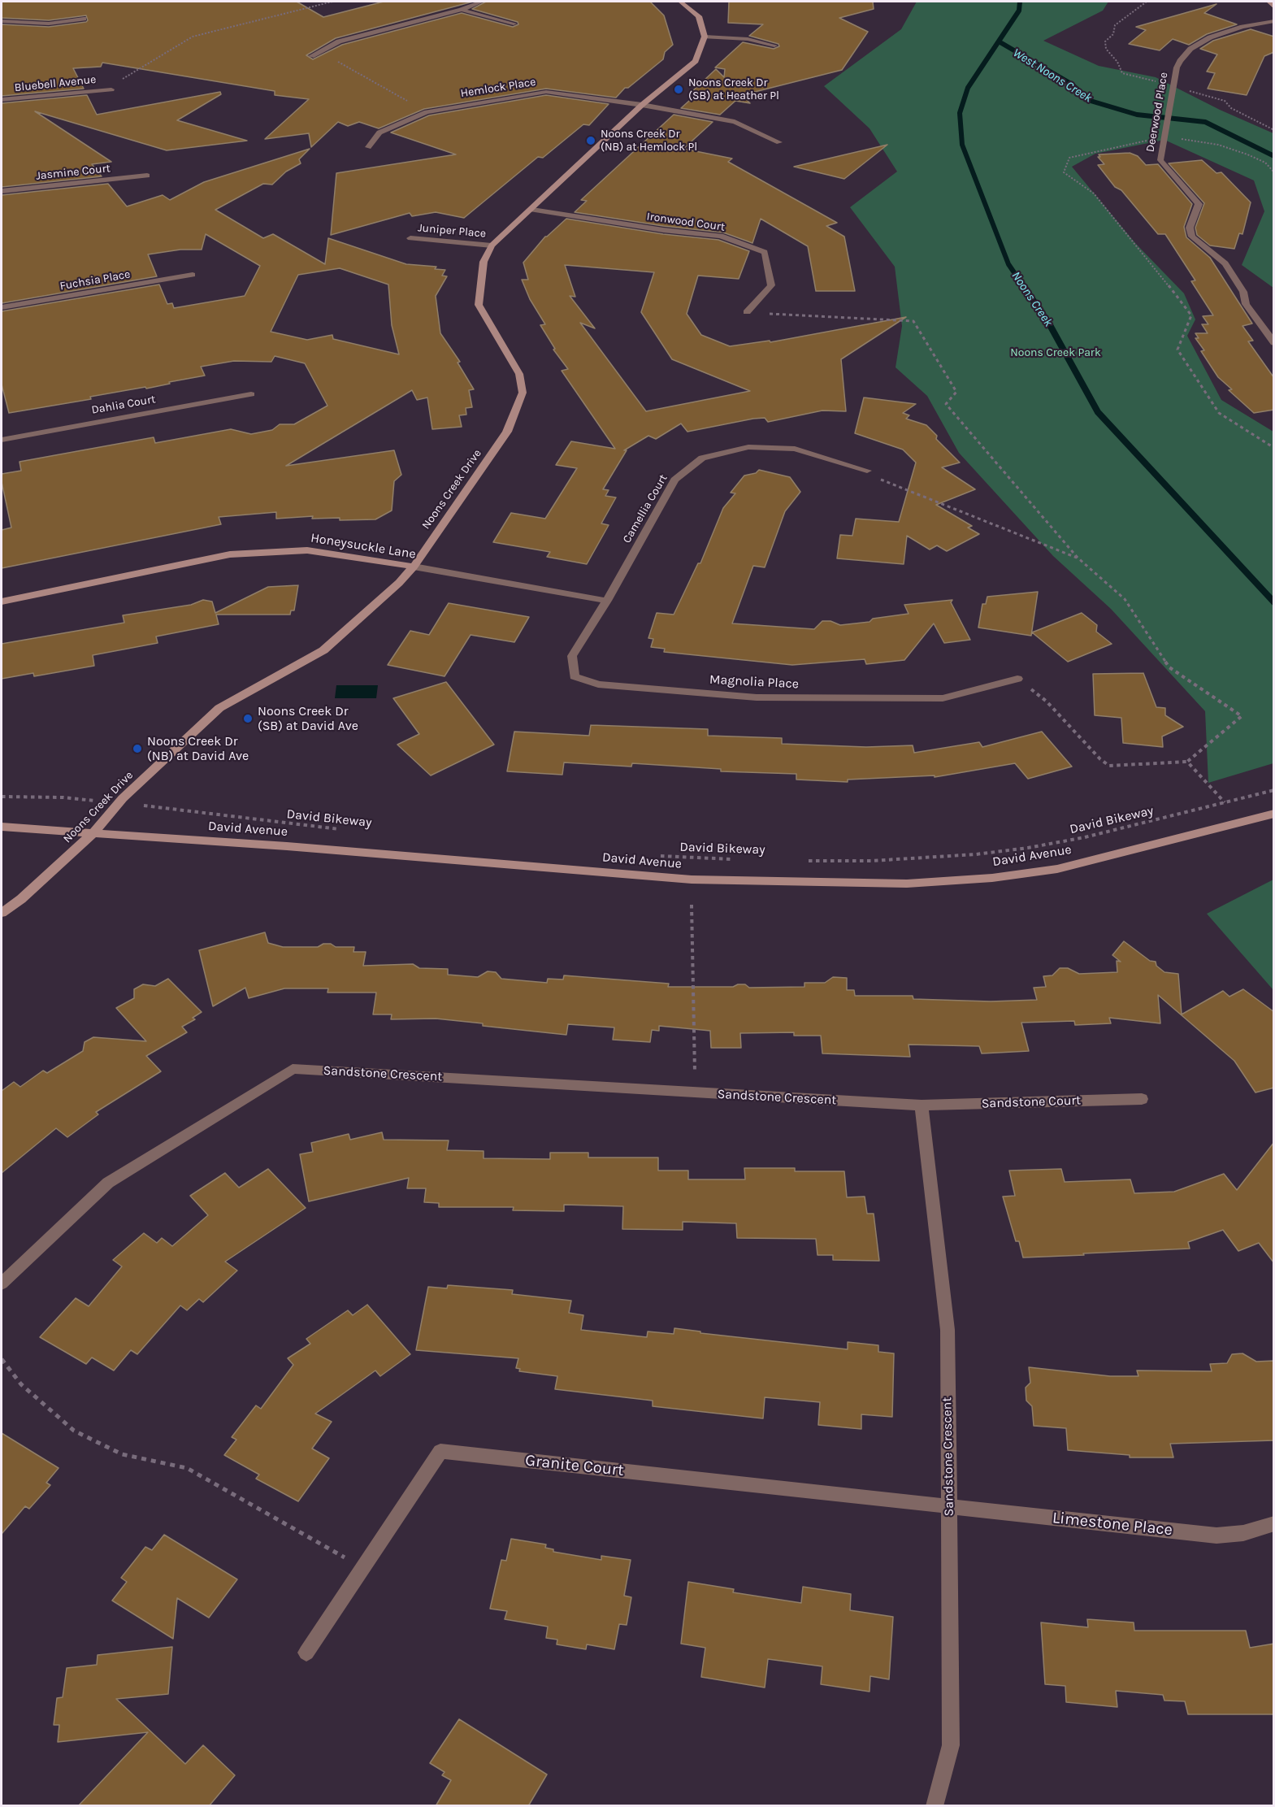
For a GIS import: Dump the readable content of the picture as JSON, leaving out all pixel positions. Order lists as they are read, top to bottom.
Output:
{
  "streets": {
    "street": [
      "Bluebell Avenue",
      "Hemlock Place",
      "Deerwood Place",
      "Jasmine Court",
      "Ironwood Court",
      "Juniper Place",
      "Fuchsia Place",
      "Dahlia Court",
      "Noons Creek Drive",
      "Camellia Court",
      "Honeysuckle Lane",
      "Magnolia Place",
      "David Avenue",
      "Sandstone Crescent",
      "Sandstone Court",
      "Granite Court",
      "Limestone Place"
    ],
    "path": ["David Bikeway"]
  },
  "crossings": [
    ["Hemlock Place", "Noons Creek Drive"],
    ["Ironwood Court", "Noons Creek Drive"],
    ["Juniper Place", "Noons Creek Drive"],
    ["Noons Creek Drive", "Honeysuckle Lane"],
    ["Noons Creek Drive", "David Avenue"],
    ["Camellia Court", "Honeysuckle Lane"],
    ["Camellia Court", "Magnolia Place"],
    ["Honeysuckle Lane", "Magnolia Place"],
    ["Sandstone Crescent", "Sandstone Court"],
    ["Sandstone Crescent", "Granite Court"],
    ["Sandstone Crescent", "Limestone Place"],
    ["Granite Court", "Limestone Place"]
  ],
  "water": ["West Noons Creek", "Noons Creek"],
  "parks": ["Noons Creek Park"],
  "places": [
    "Noons Creek Dr (SB) at Heather Pl",
    "Noons Creek Dr (NB) at Hemlock Pl",
    "Noons Creek Dr (SB) at David Ave",
    "Noons Creek Dr (NB) at David Ave"
  ]
}
